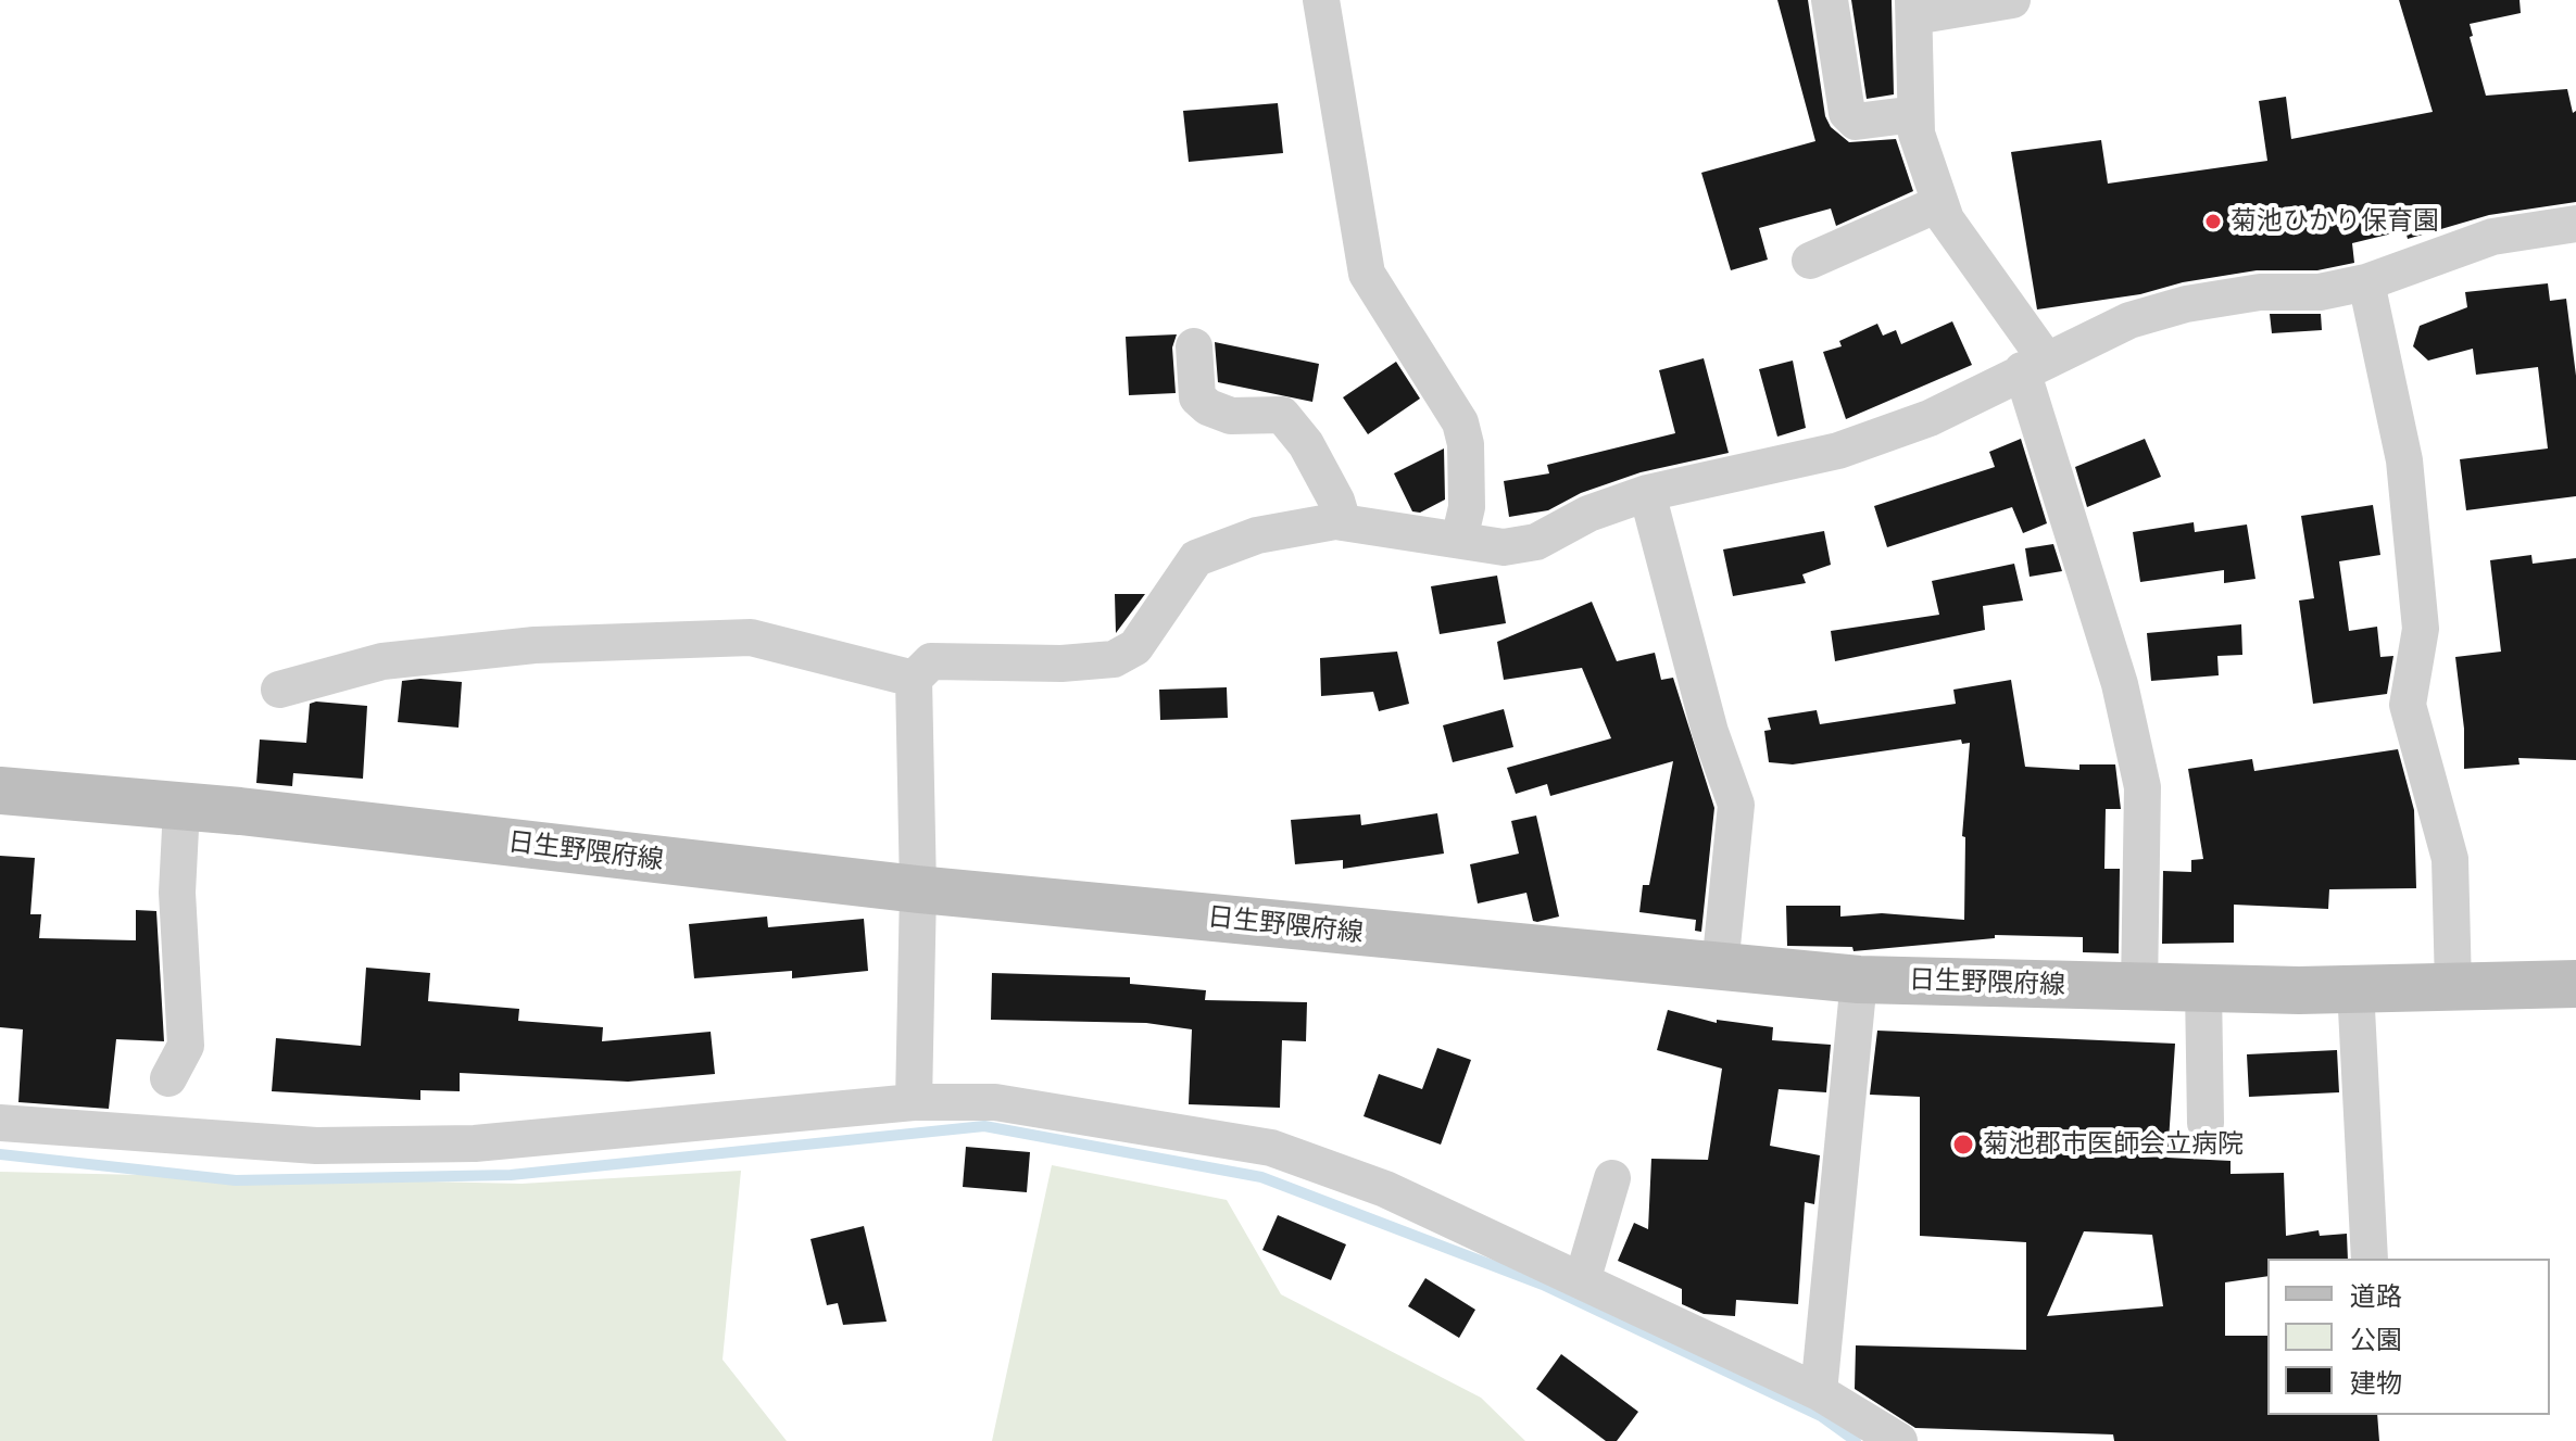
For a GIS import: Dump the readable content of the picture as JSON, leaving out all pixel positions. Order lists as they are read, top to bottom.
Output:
{
  "streets": {
    "main road": ["日生野隈府線"]
  },
  "places": ["菊池ひかり保育園", "菊池郡市医師会立病院"],
  "legend": ["道路", "公園", "建物"]
}
